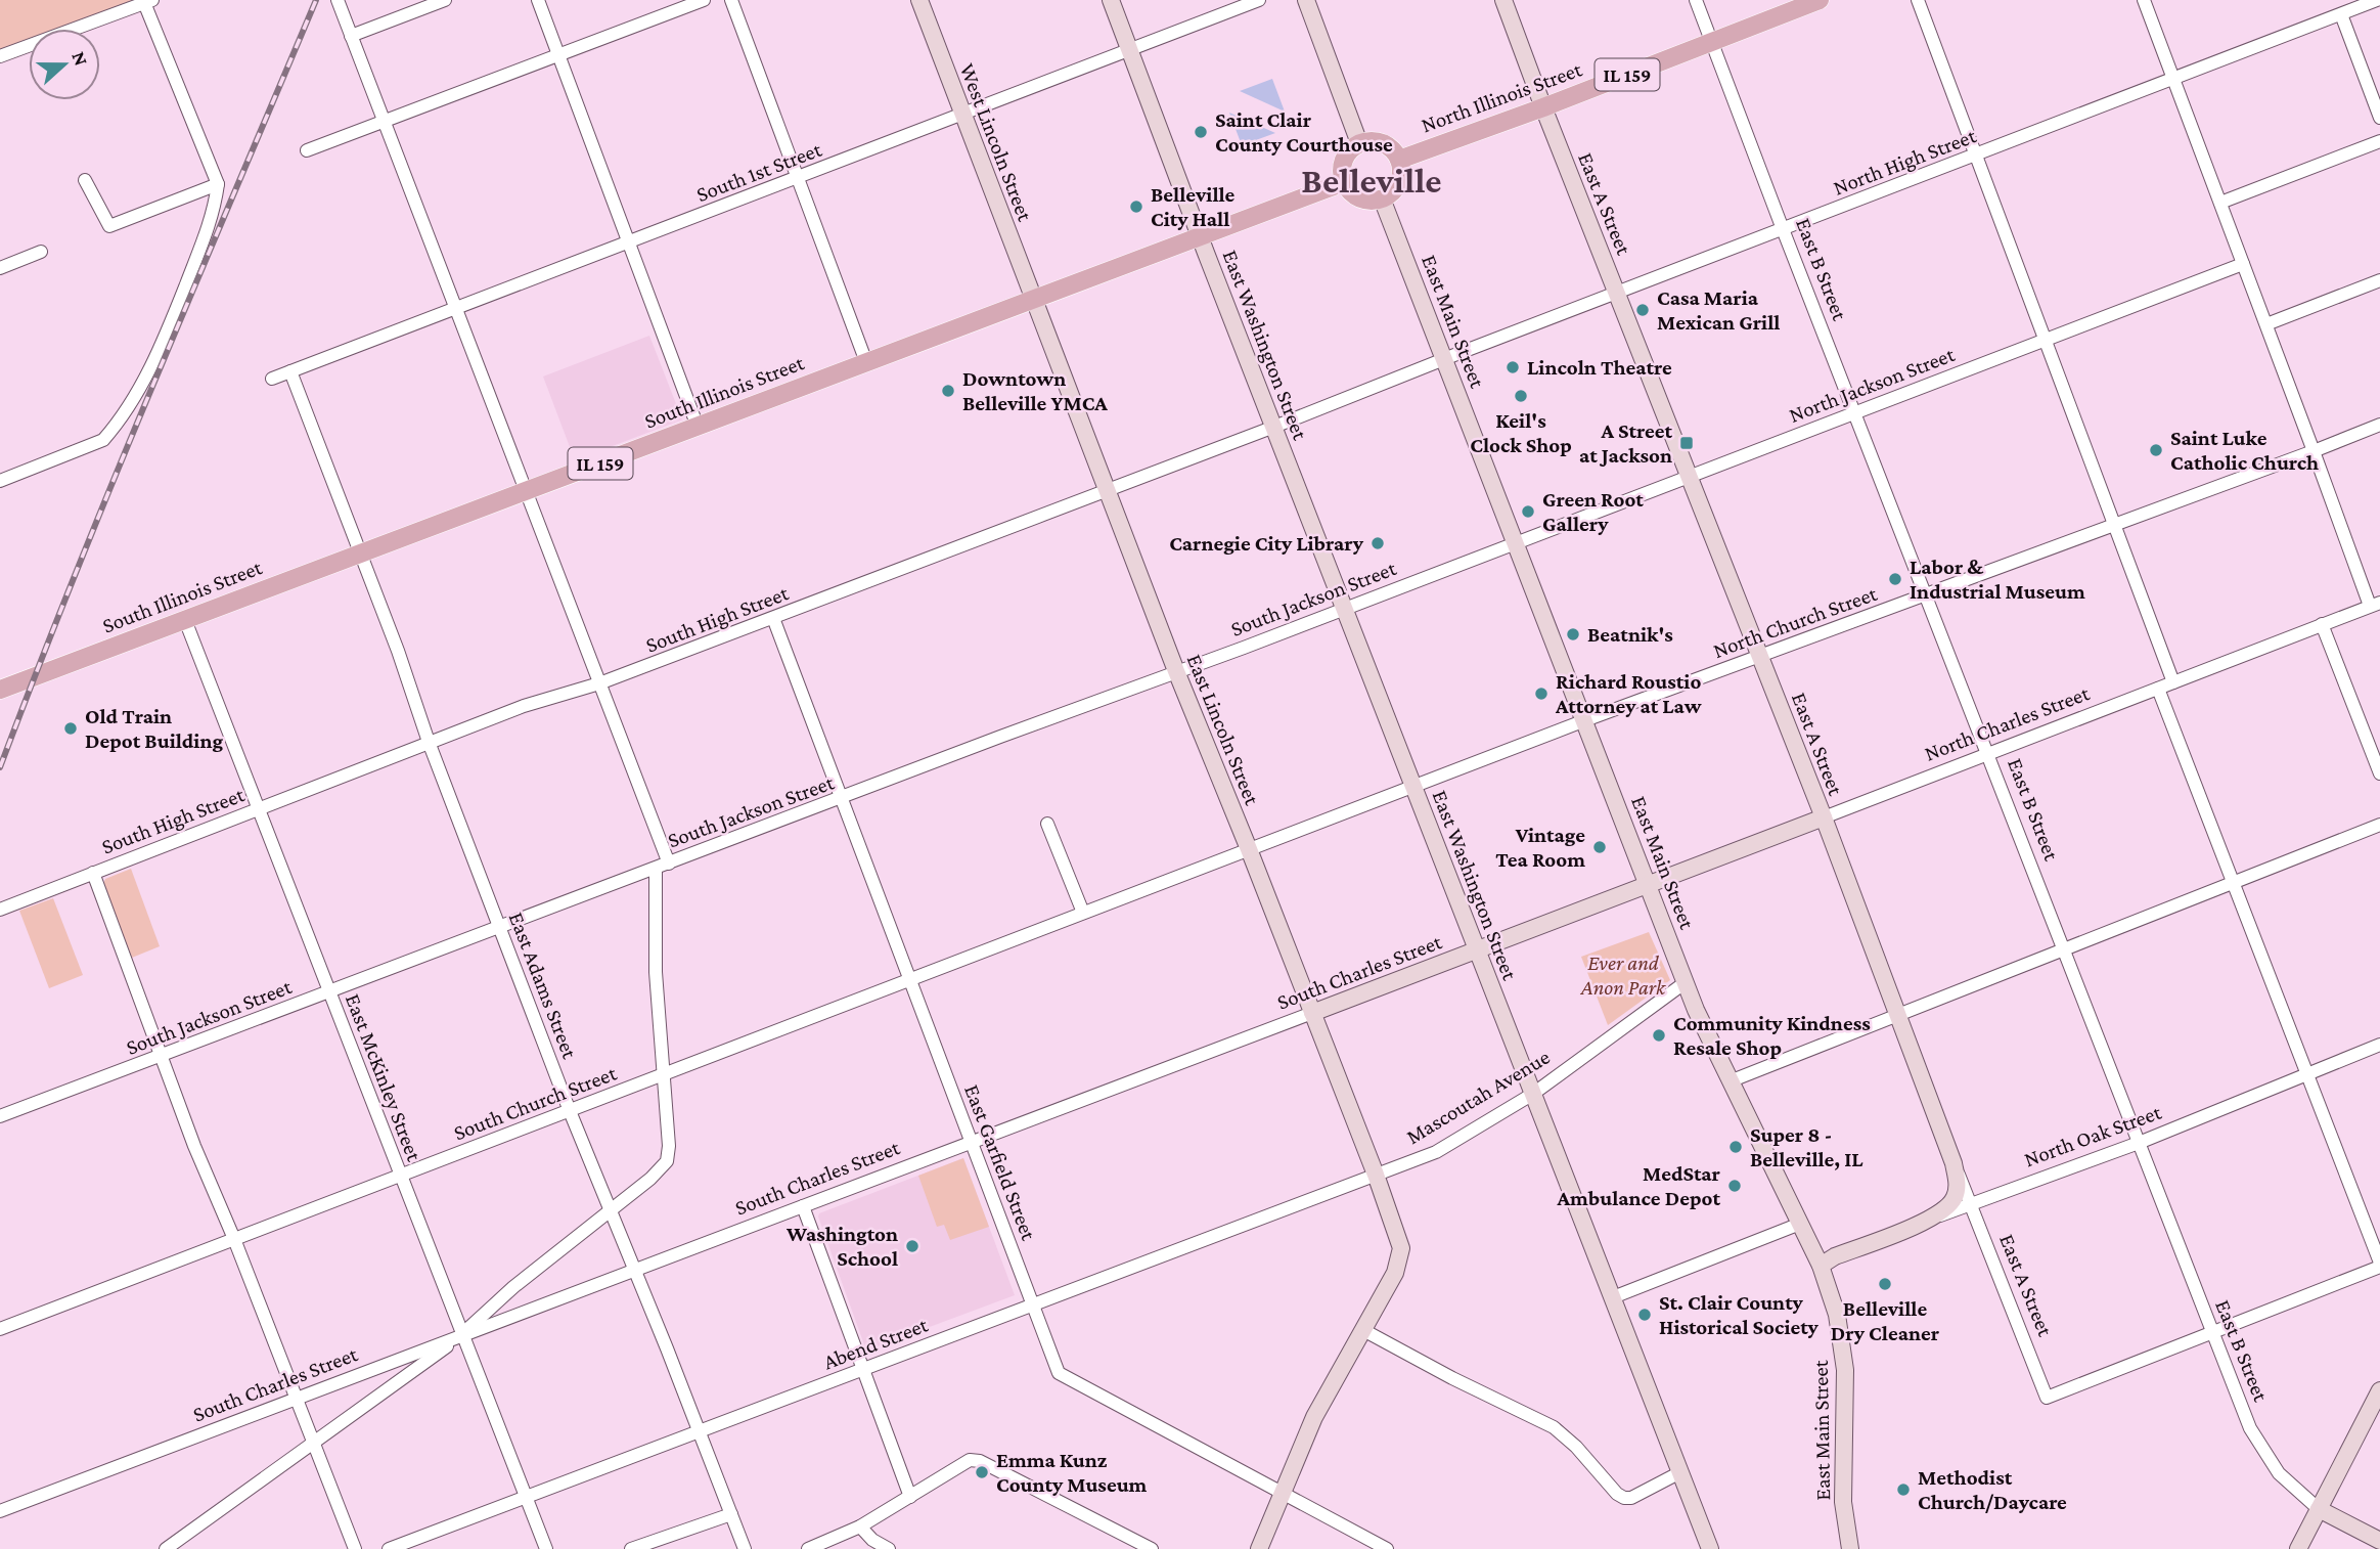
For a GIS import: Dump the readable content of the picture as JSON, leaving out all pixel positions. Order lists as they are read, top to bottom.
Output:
{
  "streets": {
    "main road": ["IL 159", "North Illinois Street", "South Illinois Street"],
    "street": [
      "West Lincoln Street",
      "North High Street",
      "South 1st Street",
      "East A Street",
      "East B Street",
      "East Main Street",
      "East Washington Street",
      "North Jackson Street",
      "South Jackson Street",
      "South High Street",
      "North Church Street",
      "North Charles Street",
      "East Lincoln Street",
      "South Charles Street",
      "East Adams Street",
      "East McKinley Street",
      "Mascoutah Avenue",
      "South Church Street",
      "North Oak Street",
      "East Garfield Street",
      "Abend Street"
    ]
  },
  "crossings": [
    ["North Illinois Street", "East A Street"],
    ["North Illinois Street", "East B Street"],
    ["North Illinois Street", "East Main Street"],
    ["North Illinois Street", "South Illinois Street"],
    ["West Lincoln Street", "South 1st Street"],
    ["West Lincoln Street", "South Illinois Street"],
    ["West Lincoln Street", "East Lincoln Street"],
    ["North High Street", "East A Street"],
    ["North High Street", "East B Street"],
    ["North High Street", "East Main Street"],
    ["North High Street", "South High Street"],
    ["South 1st Street", "East Washington Street"],
    ["South 1st Street", "East Adams Street"],
    ["East A Street", "East B Street"],
    ["East A Street", "North Jackson Street"],
    ["East A Street", "North Church Street"],
    ["East A Street", "North Charles Street"],
    ["East A Street", "North Oak Street"],
    ["East B Street", "North Jackson Street"],
    ["East B Street", "North Church Street"],
    ["East B Street", "North Charles Street"],
    ["East B Street", "North Oak Street"],
    ["East Main Street", "North Jackson Street"],
    ["East Main Street", "South Illinois Street"],
    ["East Main Street", "South Jackson Street"],
    ["East Main Street", "South High Street"],
    ["East Main Street", "North Church Street"],
    ["East Main Street", "North Charles Street"],
    ["East Main Street", "South Charles Street"],
    ["East Main Street", "Mascoutah Avenue"],
    ["East Main Street", "South Church Street"],
    ["East Main Street", "North Oak Street"],
    ["East Washington Street", "South Illinois Street"],
    ["East Washington Street", "South Jackson Street"],
    ["East Washington Street", "South High Street"],
    ["East Washington Street", "South Charles Street"],
    ["East Washington Street", "Mascoutah Avenue"],
    ["East Washington Street", "South Church Street"],
    ["North Jackson Street", "South Jackson Street"],
    ["South Illinois Street", "East Lincoln Street"],
    ["South Illinois Street", "East Adams Street"],
    ["South Illinois Street", "East McKinley Street"],
    ["South Jackson Street", "East Lincoln Street"],
    ["South Jackson Street", "East Adams Street"],
    ["South Jackson Street", "East McKinley Street"],
    ["South Jackson Street", "East Garfield Street"],
    ["South High Street", "East Lincoln Street"],
    ["South High Street", "East Adams Street"],
    ["South High Street", "East McKinley Street"],
    ["South High Street", "East Garfield Street"],
    ["North Church Street", "South Church Street"],
    ["North Charles Street", "South Charles Street"],
    ["East Lincoln Street", "South Charles Street"],
    ["East Lincoln Street", "Mascoutah Avenue"],
    ["East Lincoln Street", "South Church Street"],
    ["East Lincoln Street", "Abend Street"],
    ["South Charles Street", "East Adams Street"],
    ["South Charles Street", "East McKinley Street"],
    ["South Charles Street", "East Garfield Street"],
    ["East Adams Street", "South Church Street"],
    ["East Adams Street", "Abend Street"],
    ["East McKinley Street", "South Church Street"],
    ["East McKinley Street", "Abend Street"],
    ["Mascoutah Avenue", "Abend Street"],
    ["South Church Street", "East Garfield Street"],
    ["East Garfield Street", "Abend Street"]
  ],
  "districts": ["Belleville"],
  "parks": ["Ever and Anon Park"],
  "places": {
    "other": [
      "Saint Clair County Courthouse",
      "Belleville City Hall",
      "Casa Maria Mexican Grill",
      "Lincoln Theatre",
      "Downtown Belleville YMCA",
      "Keil's Clock Shop",
      "Saint Luke Catholic Church",
      "Green Root Gallery",
      "Carnegie City Library",
      "Labor & Industrial Museum",
      "Beatnik's",
      "Richard Roustio Attorney at Law",
      "Old Train Depot Building",
      "Vintage Tea Room",
      "Community Kindness Resale Shop",
      "Super 8 - Belleville, IL",
      "MedStar Ambulance Depot",
      "Washington School",
      "Belleville Dry Cleaner",
      "St. Clair County Historical Society",
      "Emma Kunz County Museum",
      "Methodist Church/Daycare"
    ],
    "transit": ["A Street at Jackson"]
  },
  "north": "right"
}
